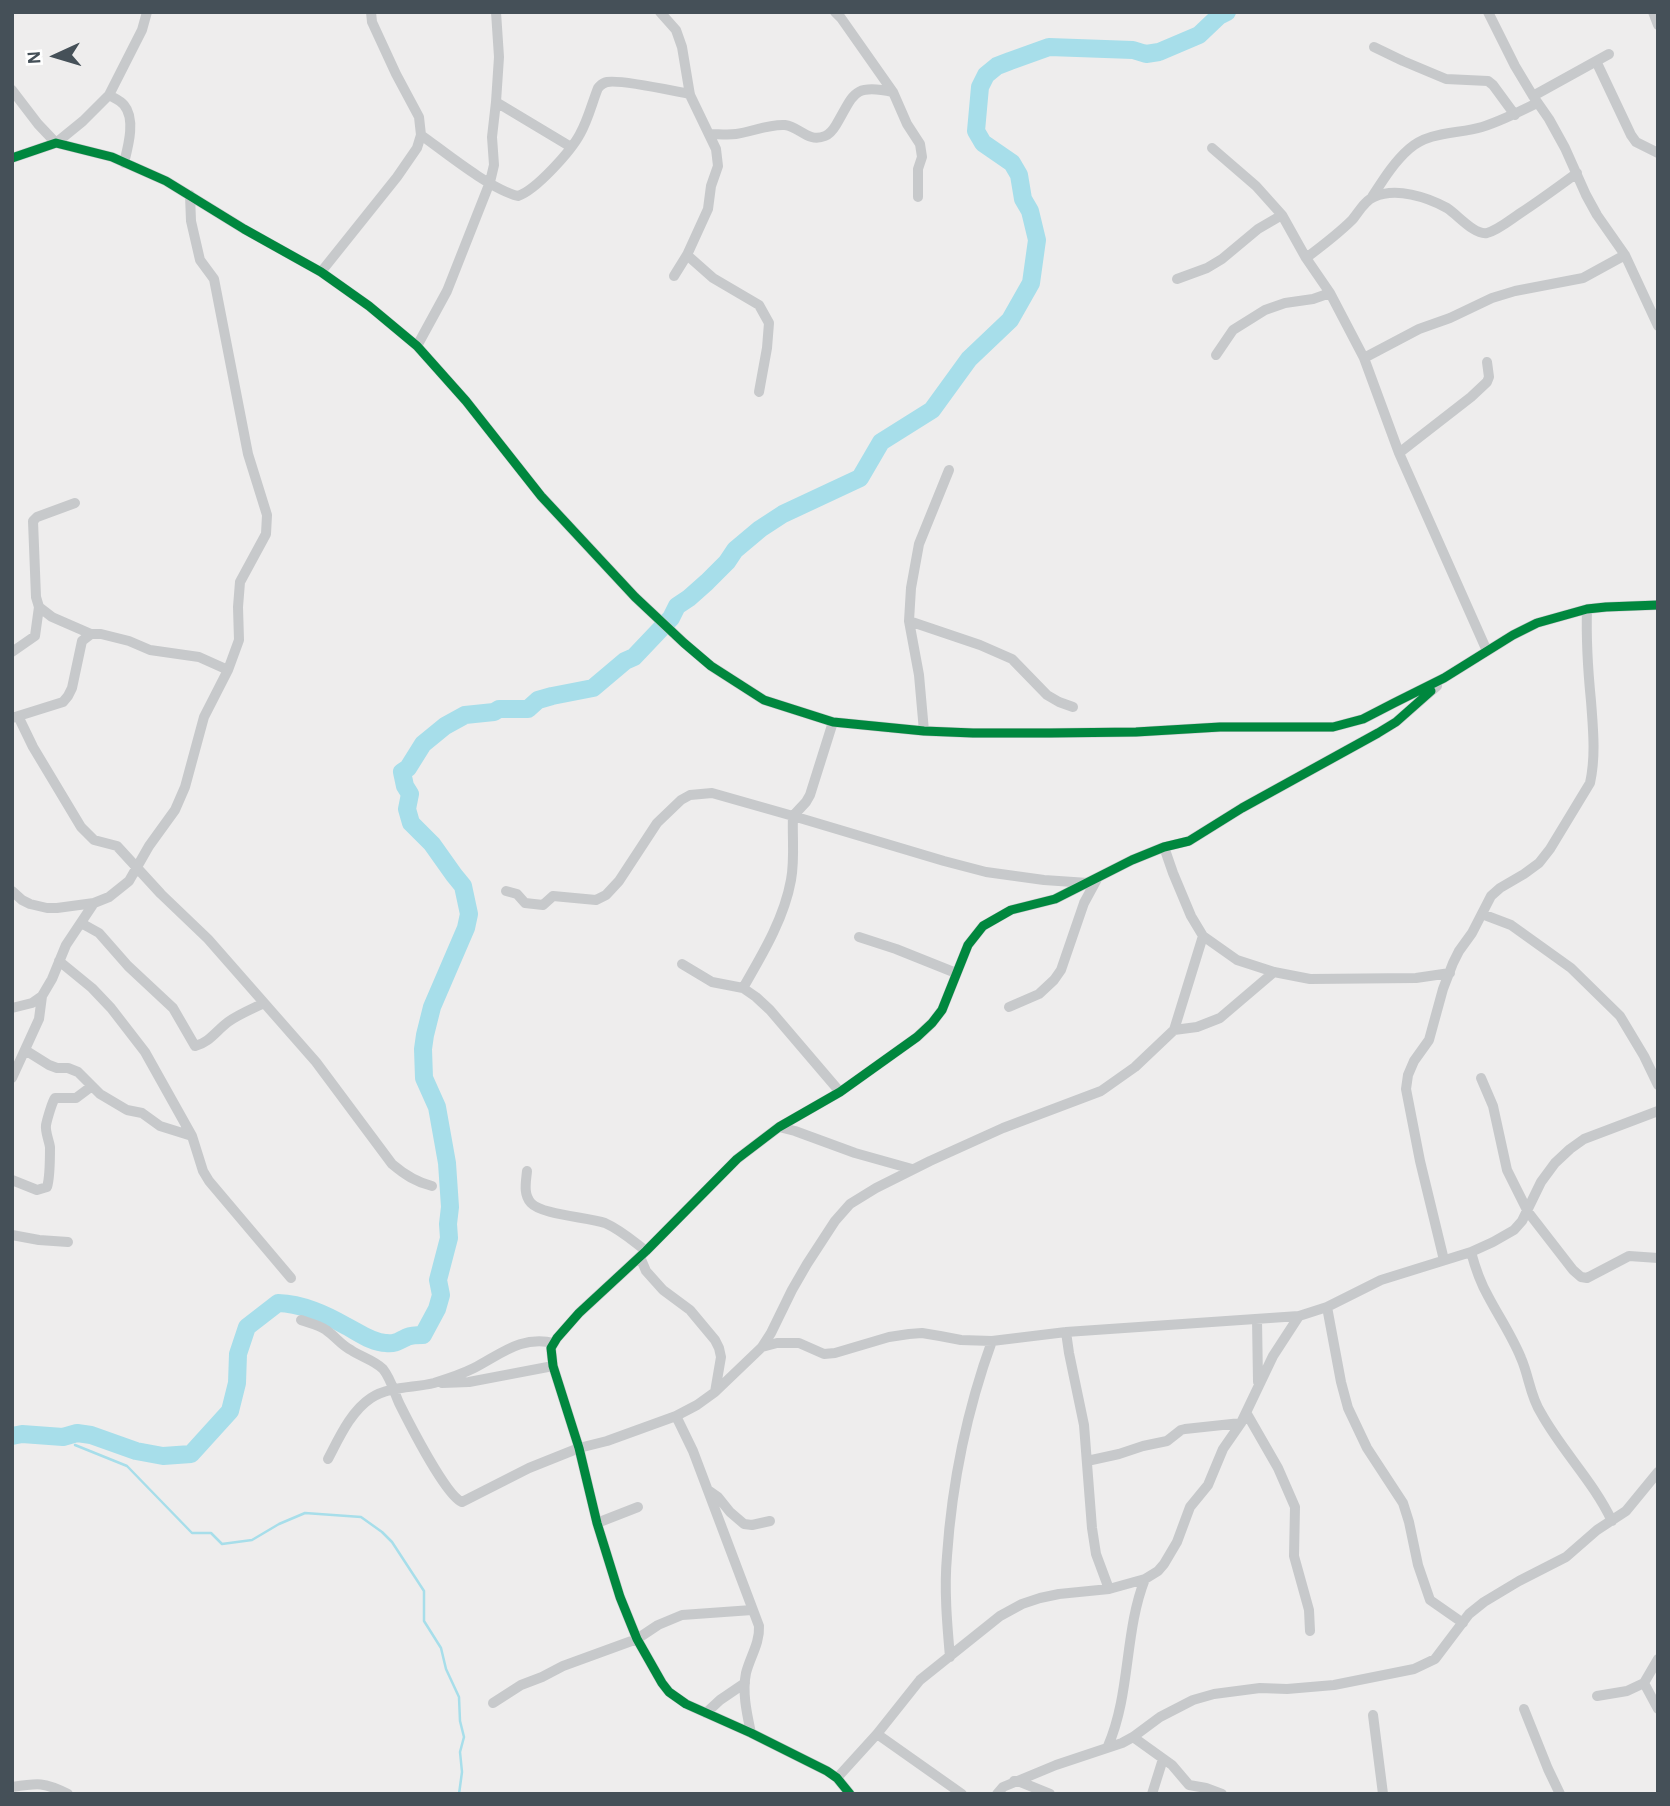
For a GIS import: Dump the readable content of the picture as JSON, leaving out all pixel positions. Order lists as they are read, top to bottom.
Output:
{
  "north": "left"
}
